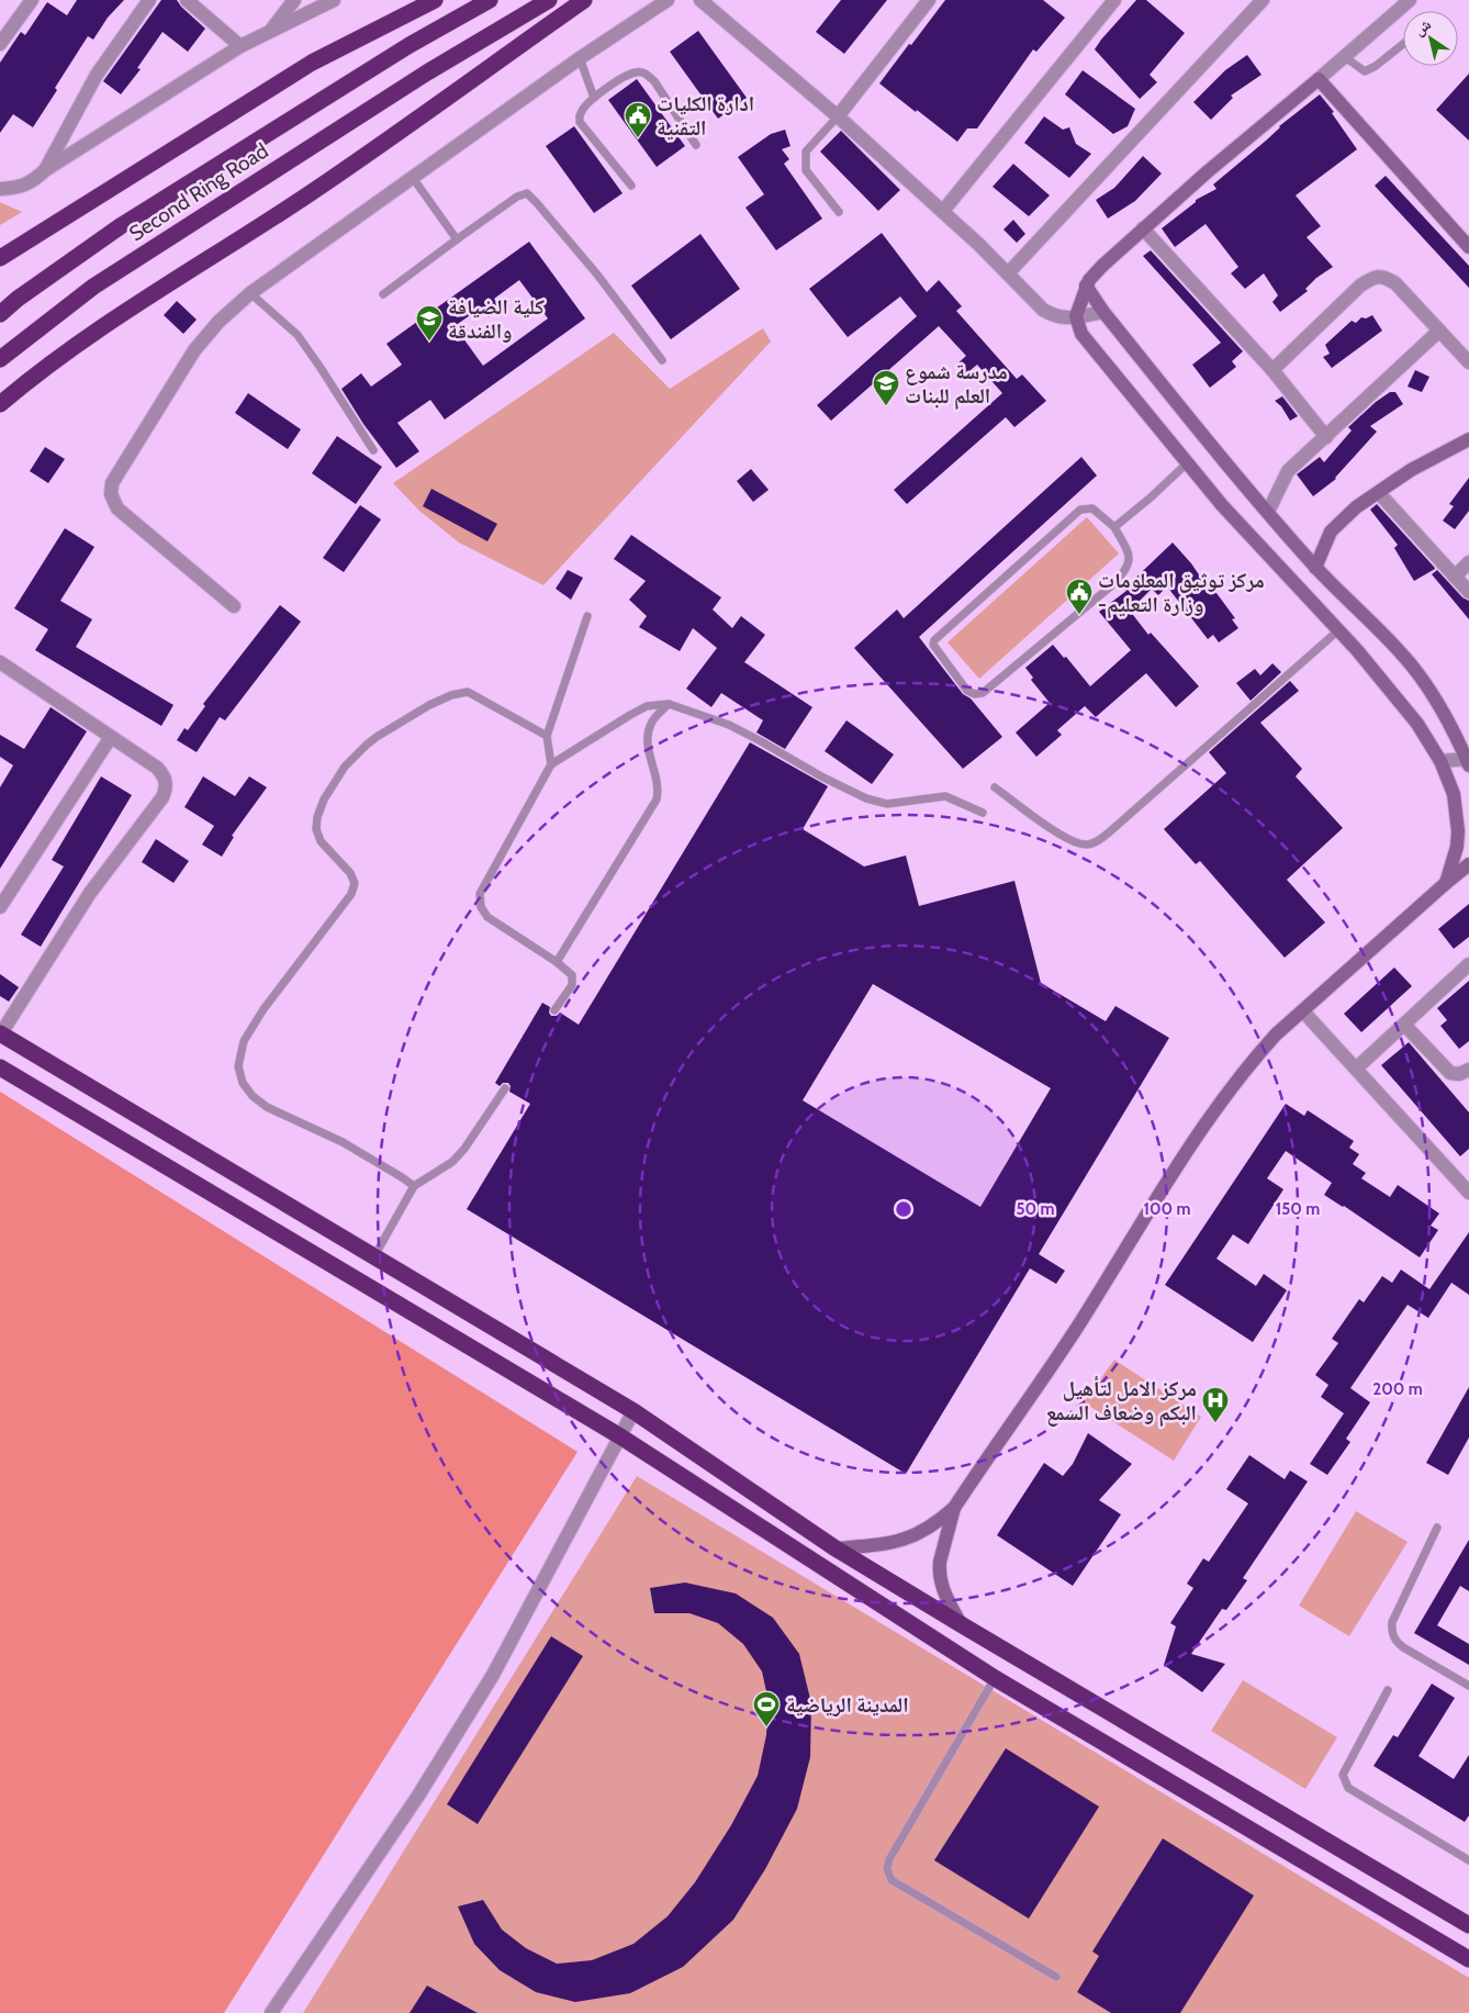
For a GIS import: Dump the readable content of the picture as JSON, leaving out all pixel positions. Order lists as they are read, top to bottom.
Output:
{
  "streets": {
    "highway": ["Second Ring Road"]
  },
  "places": {
    "public building": ["ادارة الكليات التقنية", "مركز توثيق المعلومات -وزارة التعليم"],
    "school or university": ["كلية الضيافة والفندقة", "مدرسة شموع العلم للبنات"],
    "hospital": ["مركز الامل لتأهيل البكم وضعاف السمع"],
    "sports": ["المدينة الرياضية"]
  },
  "north": "top left",
  "rings": [
    "50 m",
    "100 m",
    "150 m",
    "200 m"
  ]
}
